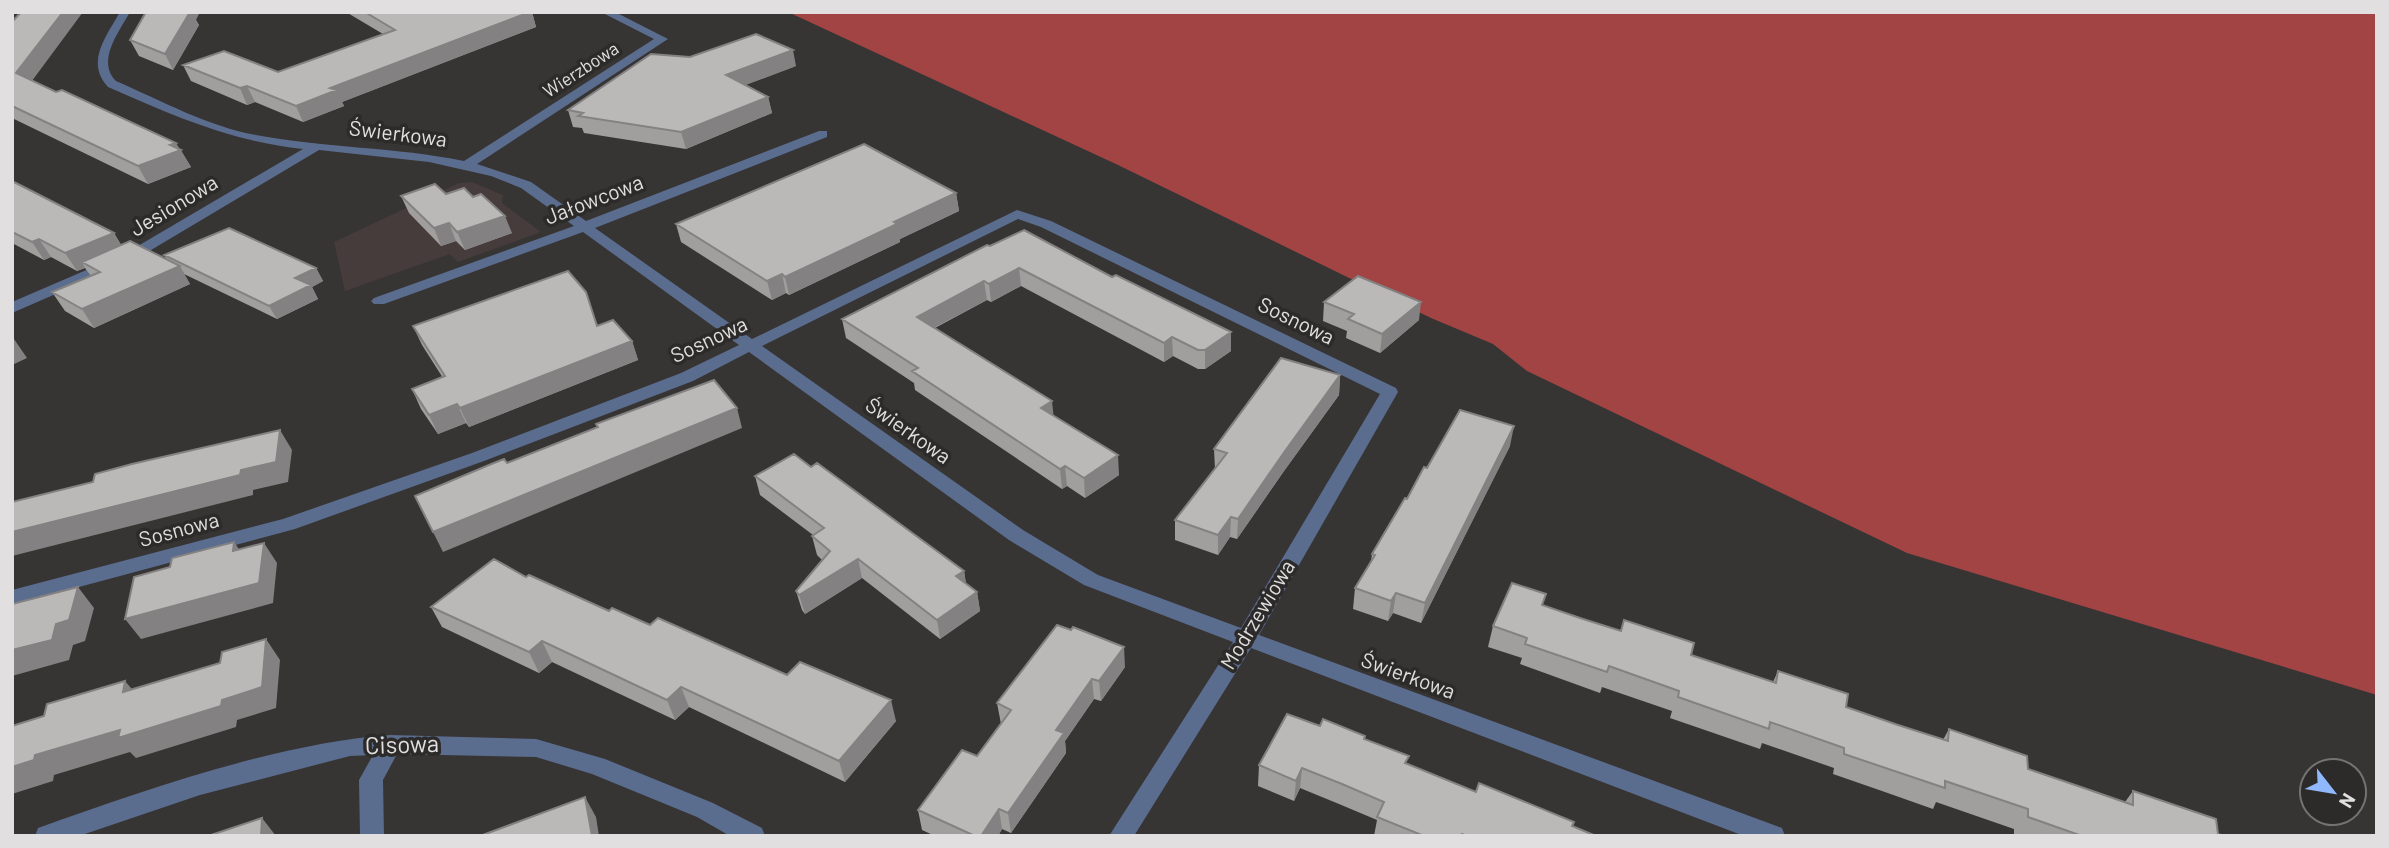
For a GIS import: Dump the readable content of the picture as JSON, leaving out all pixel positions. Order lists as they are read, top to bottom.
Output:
{
  "streets": {
    "street": [
      "Wierzbowa",
      "Świerkowa",
      "Jałowcowa",
      "Jesionowa",
      "Sosnowa",
      "Modrzewiowa",
      "Cisowa"
    ]
  },
  "crossings": [
    ["Wierzbowa", "Świerkowa"],
    ["Świerkowa", "Jałowcowa"],
    ["Świerkowa", "Jesionowa"],
    ["Świerkowa", "Sosnowa"],
    ["Świerkowa", "Modrzewiowa"],
    ["Sosnowa", "Modrzewiowa"]
  ],
  "north": "bottom right"
}
